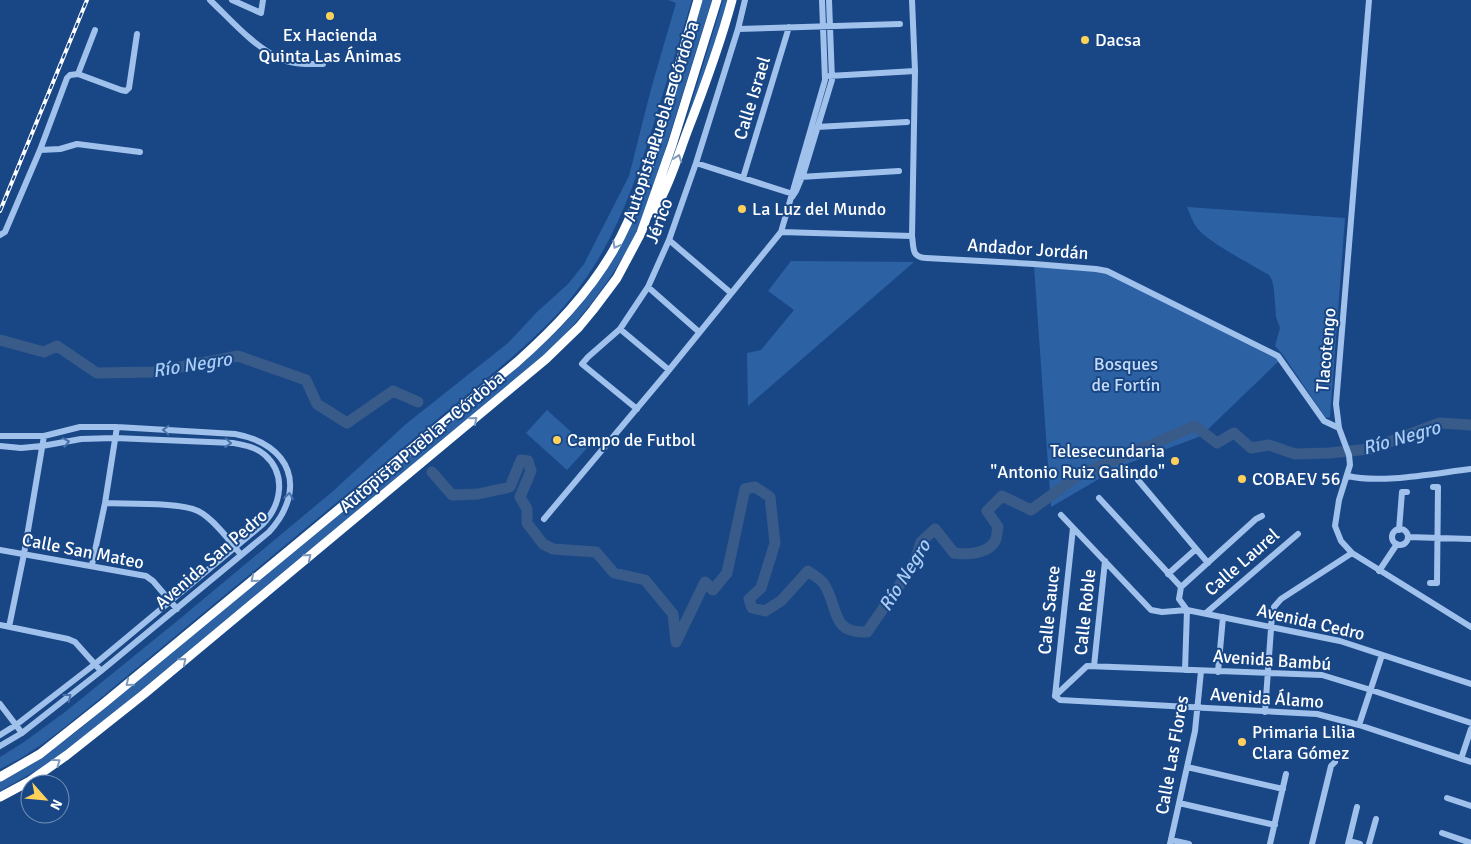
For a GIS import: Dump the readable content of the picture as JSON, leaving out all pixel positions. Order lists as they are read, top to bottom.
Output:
{
  "streets": {
    "highway": ["Autopista Puebla - Córdoba"],
    "street": [
      "Calle Israel",
      "Jérico",
      "Andador Jordán",
      "Tlacotengo",
      "Calle San Mateo",
      "Avenida San Pedro",
      "Calle Laurel",
      "Calle Sauce",
      "Calle Roble",
      "Avenida Cedro",
      "Avenida Bambú",
      "Avenida Álamo",
      "Calle Las Flores"
    ]
  },
  "crossings": [
    ["Andador Jordán", "Tlacotengo"],
    ["Calle San Mateo", "Avenida San Pedro"],
    ["Calle Laurel", "Avenida Cedro"],
    ["Calle Sauce", "Avenida Álamo"],
    ["Calle Roble", "Avenida Cedro"],
    ["Calle Roble", "Avenida Bambú"],
    ["Avenida Bambú", "Calle Las Flores"],
    ["Avenida Álamo", "Calle Las Flores"]
  ],
  "water": ["Río Negro"],
  "parks": ["Bosques de Fortín"],
  "places": [
    "Ex Hacienda Quinta Las Ánimas",
    "Dacsa",
    "La Luz del Mundo",
    "Campo de Futbol",
    "Telesecundaria \"Antonio Ruiz Galindo\"",
    "COBAEV 56",
    "Primaria Lilia Clara Gómez"
  ],
  "north": "bottom right"
}
